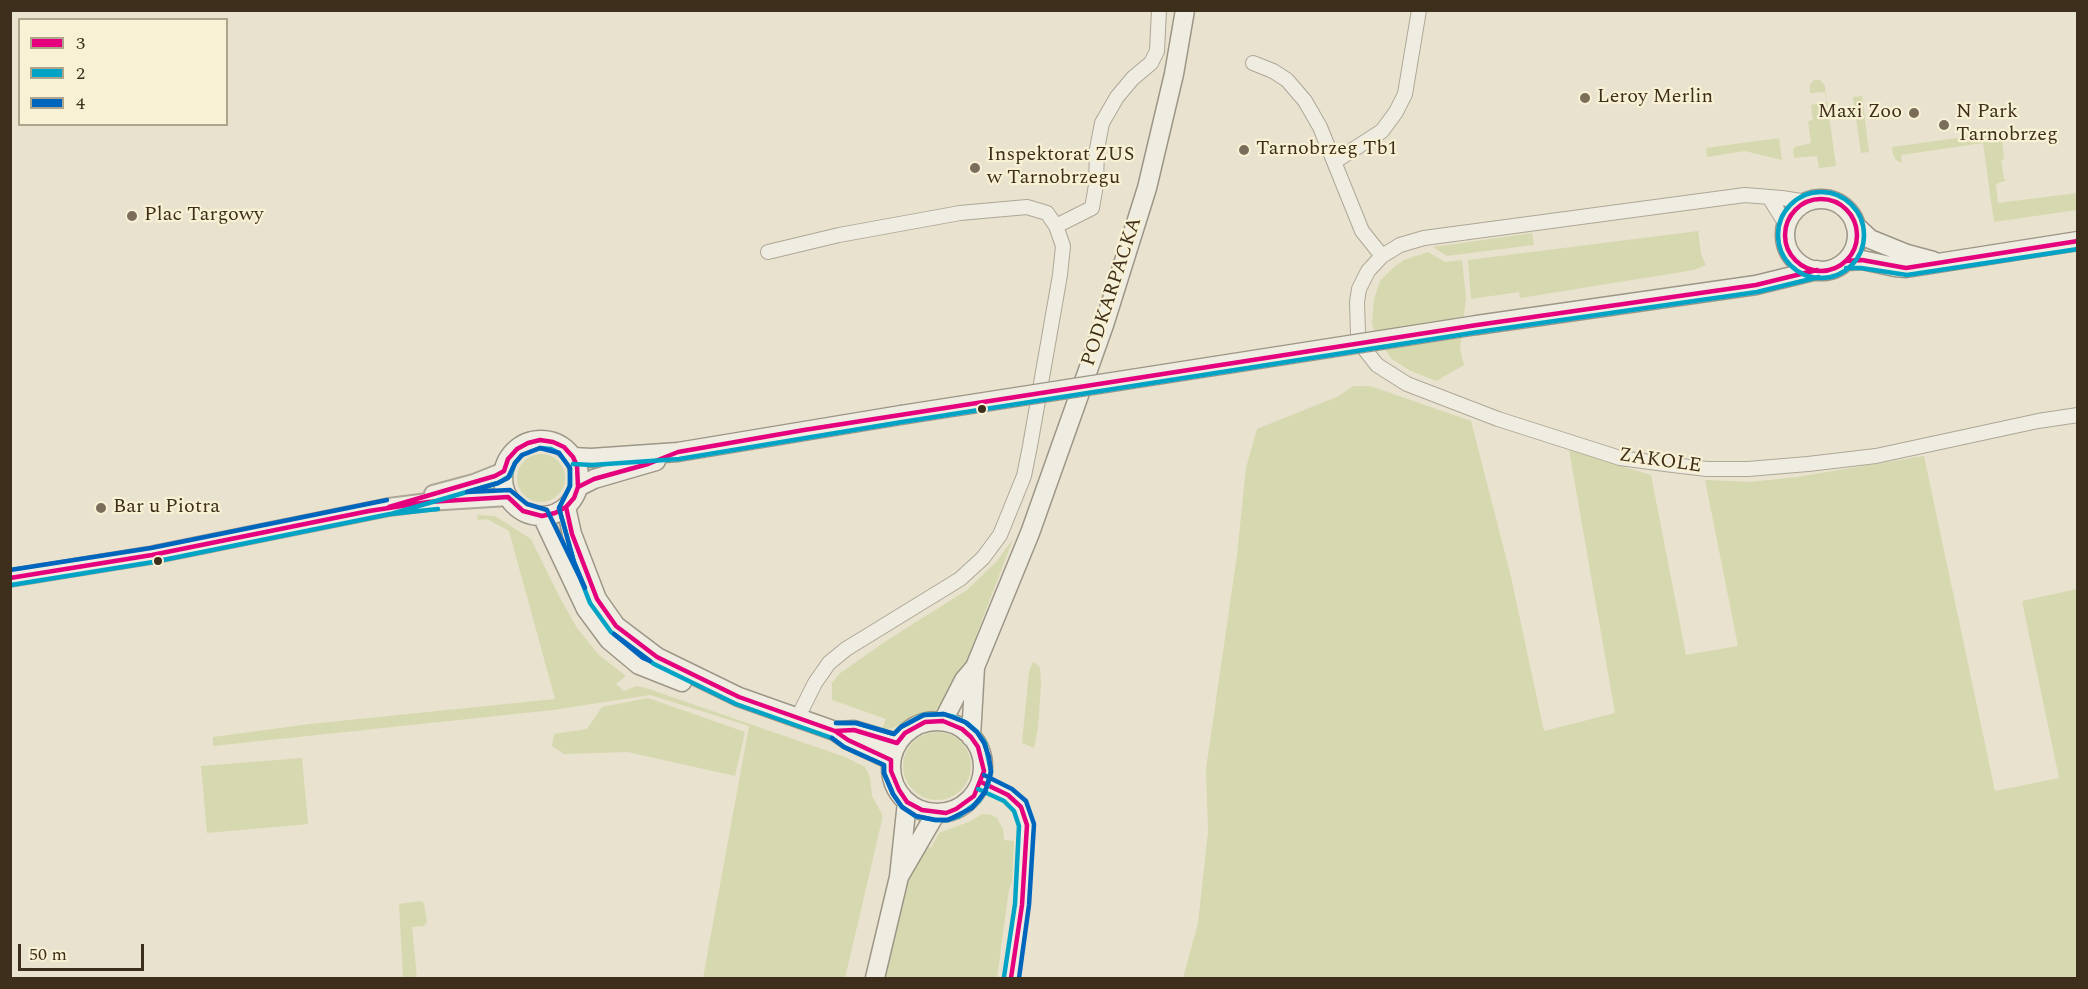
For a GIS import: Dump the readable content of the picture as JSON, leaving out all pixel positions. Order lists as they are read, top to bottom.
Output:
{
  "streets": {
    "main road": ["PODKARPACKA"],
    "street": ["ZAKOLE"]
  },
  "places": [
    "Leroy Merlin",
    "Maxi Zoo",
    "N Park Tarnobrzeg",
    "Tarnobrzeg Tb1",
    "Inspektorat ZUS w Tarnobrzegu",
    "Plac Targowy",
    "Bar u Piotra"
  ],
  "lines": ["transit line 2", "transit line 3", "transit line 4"],
  "legend": ["3", "2", "4"],
  "scale_bar": "50 m"
}
